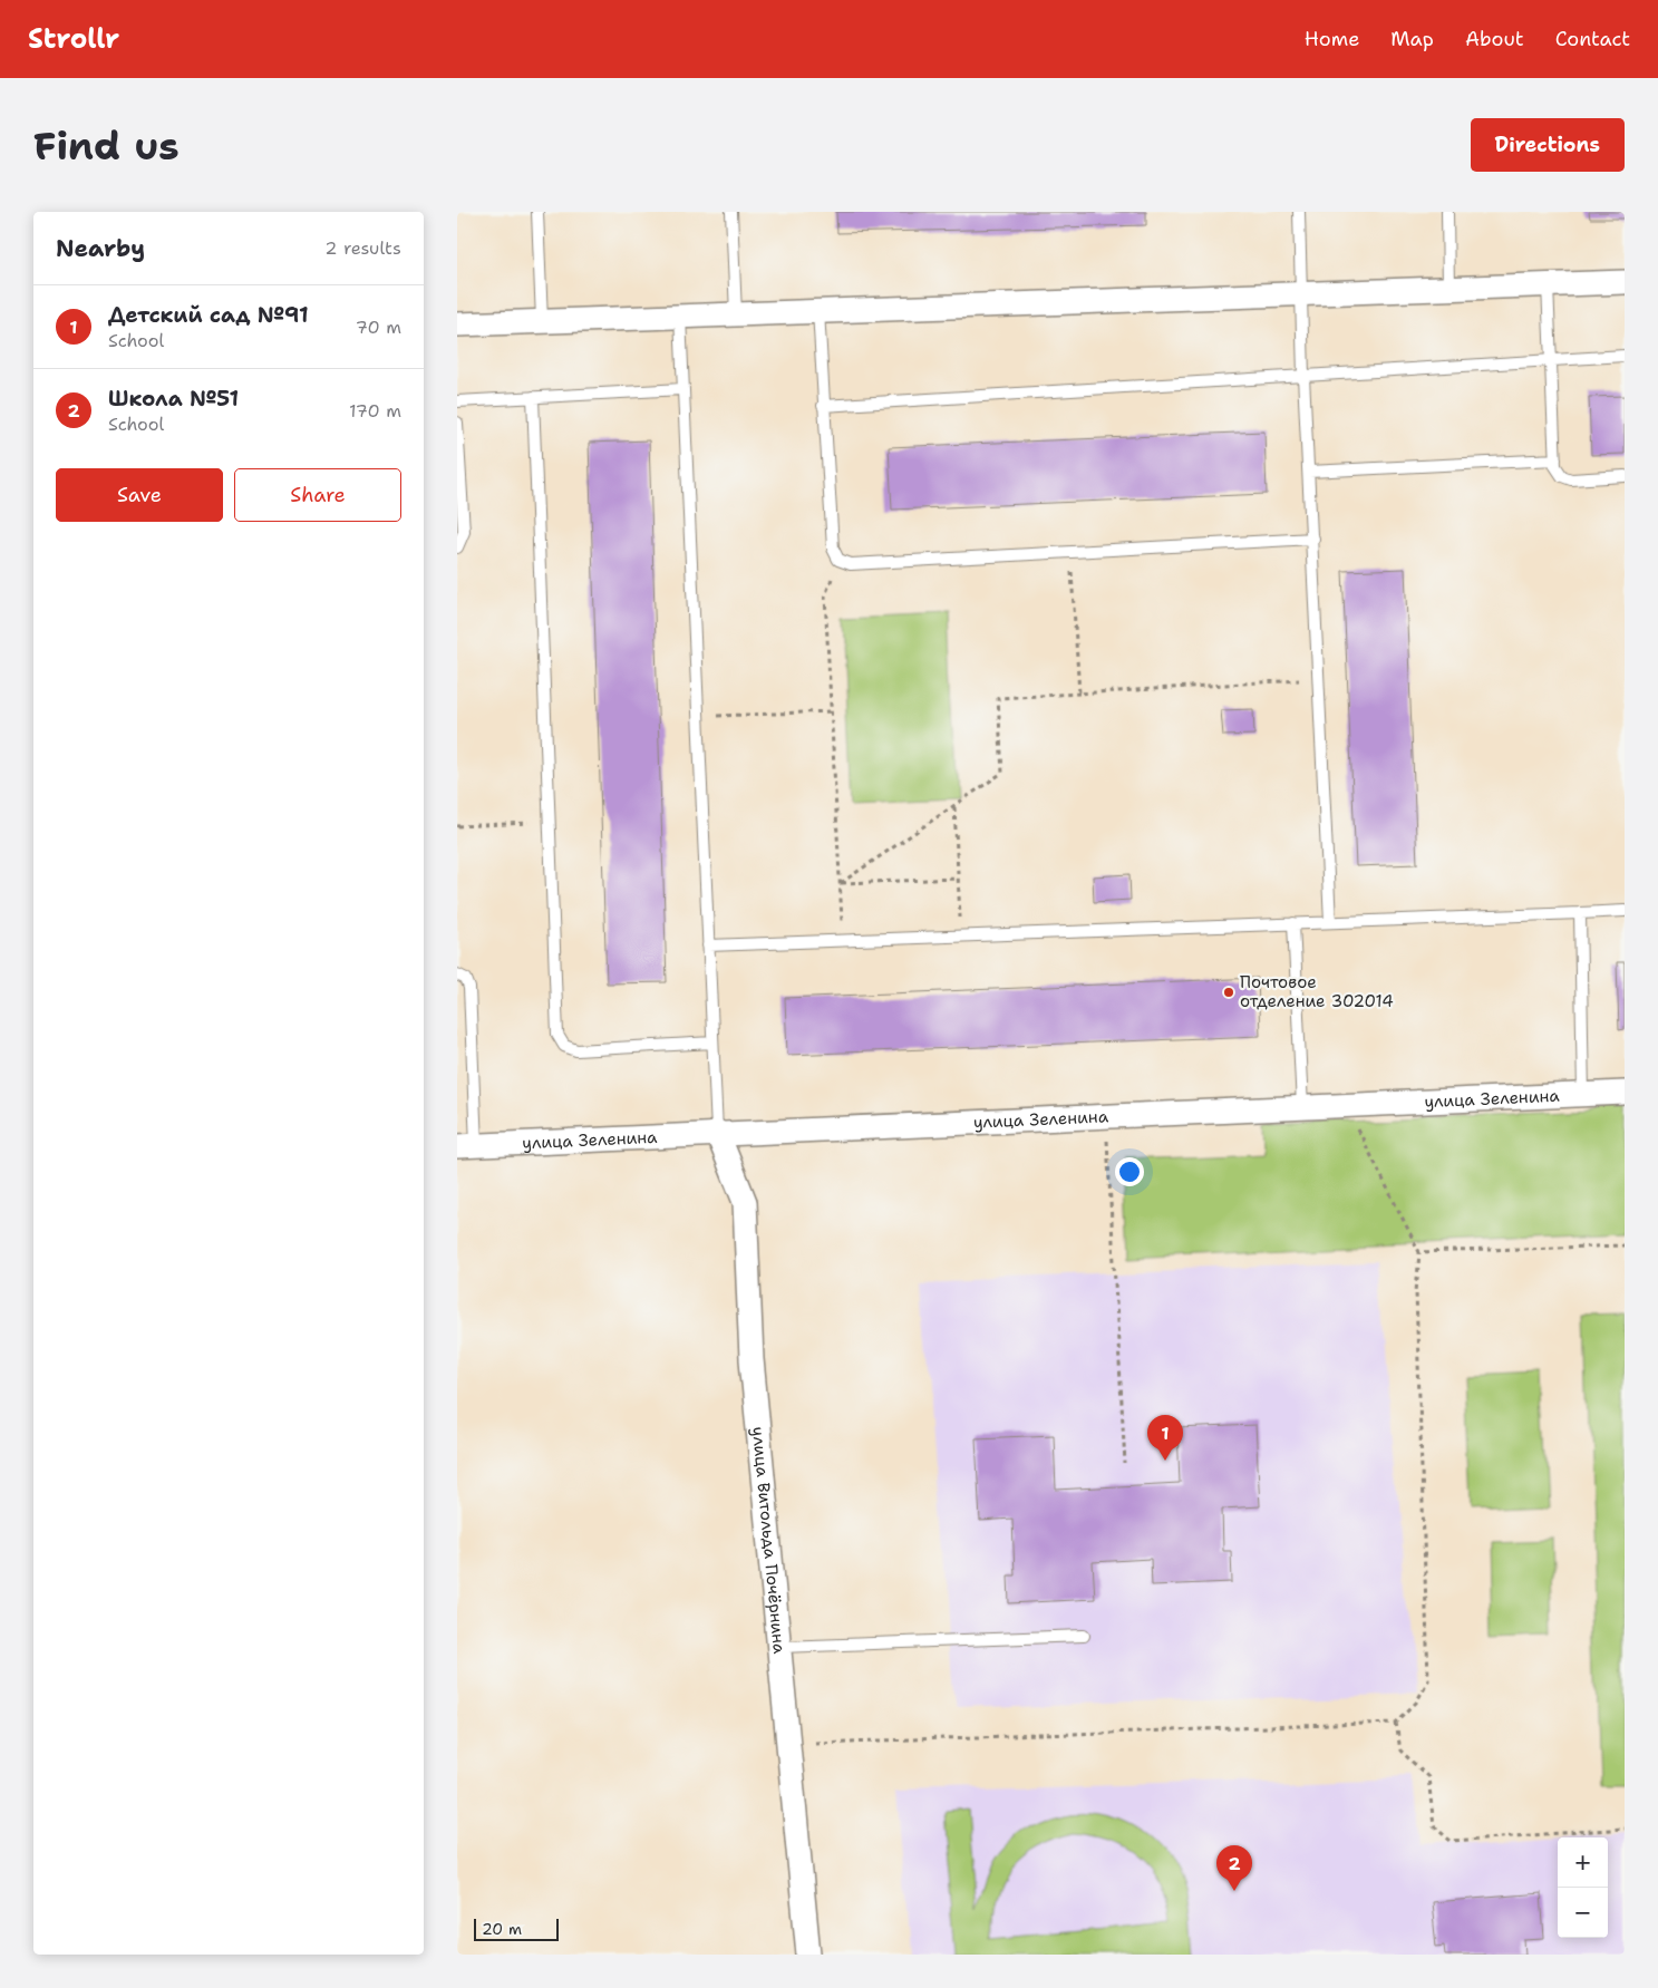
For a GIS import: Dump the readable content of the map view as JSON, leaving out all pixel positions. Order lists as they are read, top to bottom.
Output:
{
  "streets": {
    "street": ["улица Зеленина", "улица Витольда Почёрнина"]
  },
  "crossings": [
    ["улица Зеленина", "улица Витольда Почёрнина"]
  ],
  "places": ["Почтовое отделение 302014"],
  "scale_bar": "20 m",
  "page": {
    "header": "Strollr",
    "nav": [
      "Home",
      "Map",
      "About",
      "Contact"
    ],
    "buttons": [
      "Directions",
      ["Save", "Share"]
    ],
    "title": "Find us",
    "heading": ["Nearby", "2 results"],
    "list": [
      {
        "mark": "1",
        "name": "Детский сад №91",
        "note": "School",
        "value": "70 m"
      },
      {
        "mark": "2",
        "name": "Школа №51",
        "note": "School",
        "value": "170 m"
      }
    ],
    "pins": ["1", "2"],
    "map_buttons": ["+", "−"],
    "scale": "20 m"
  }
}
